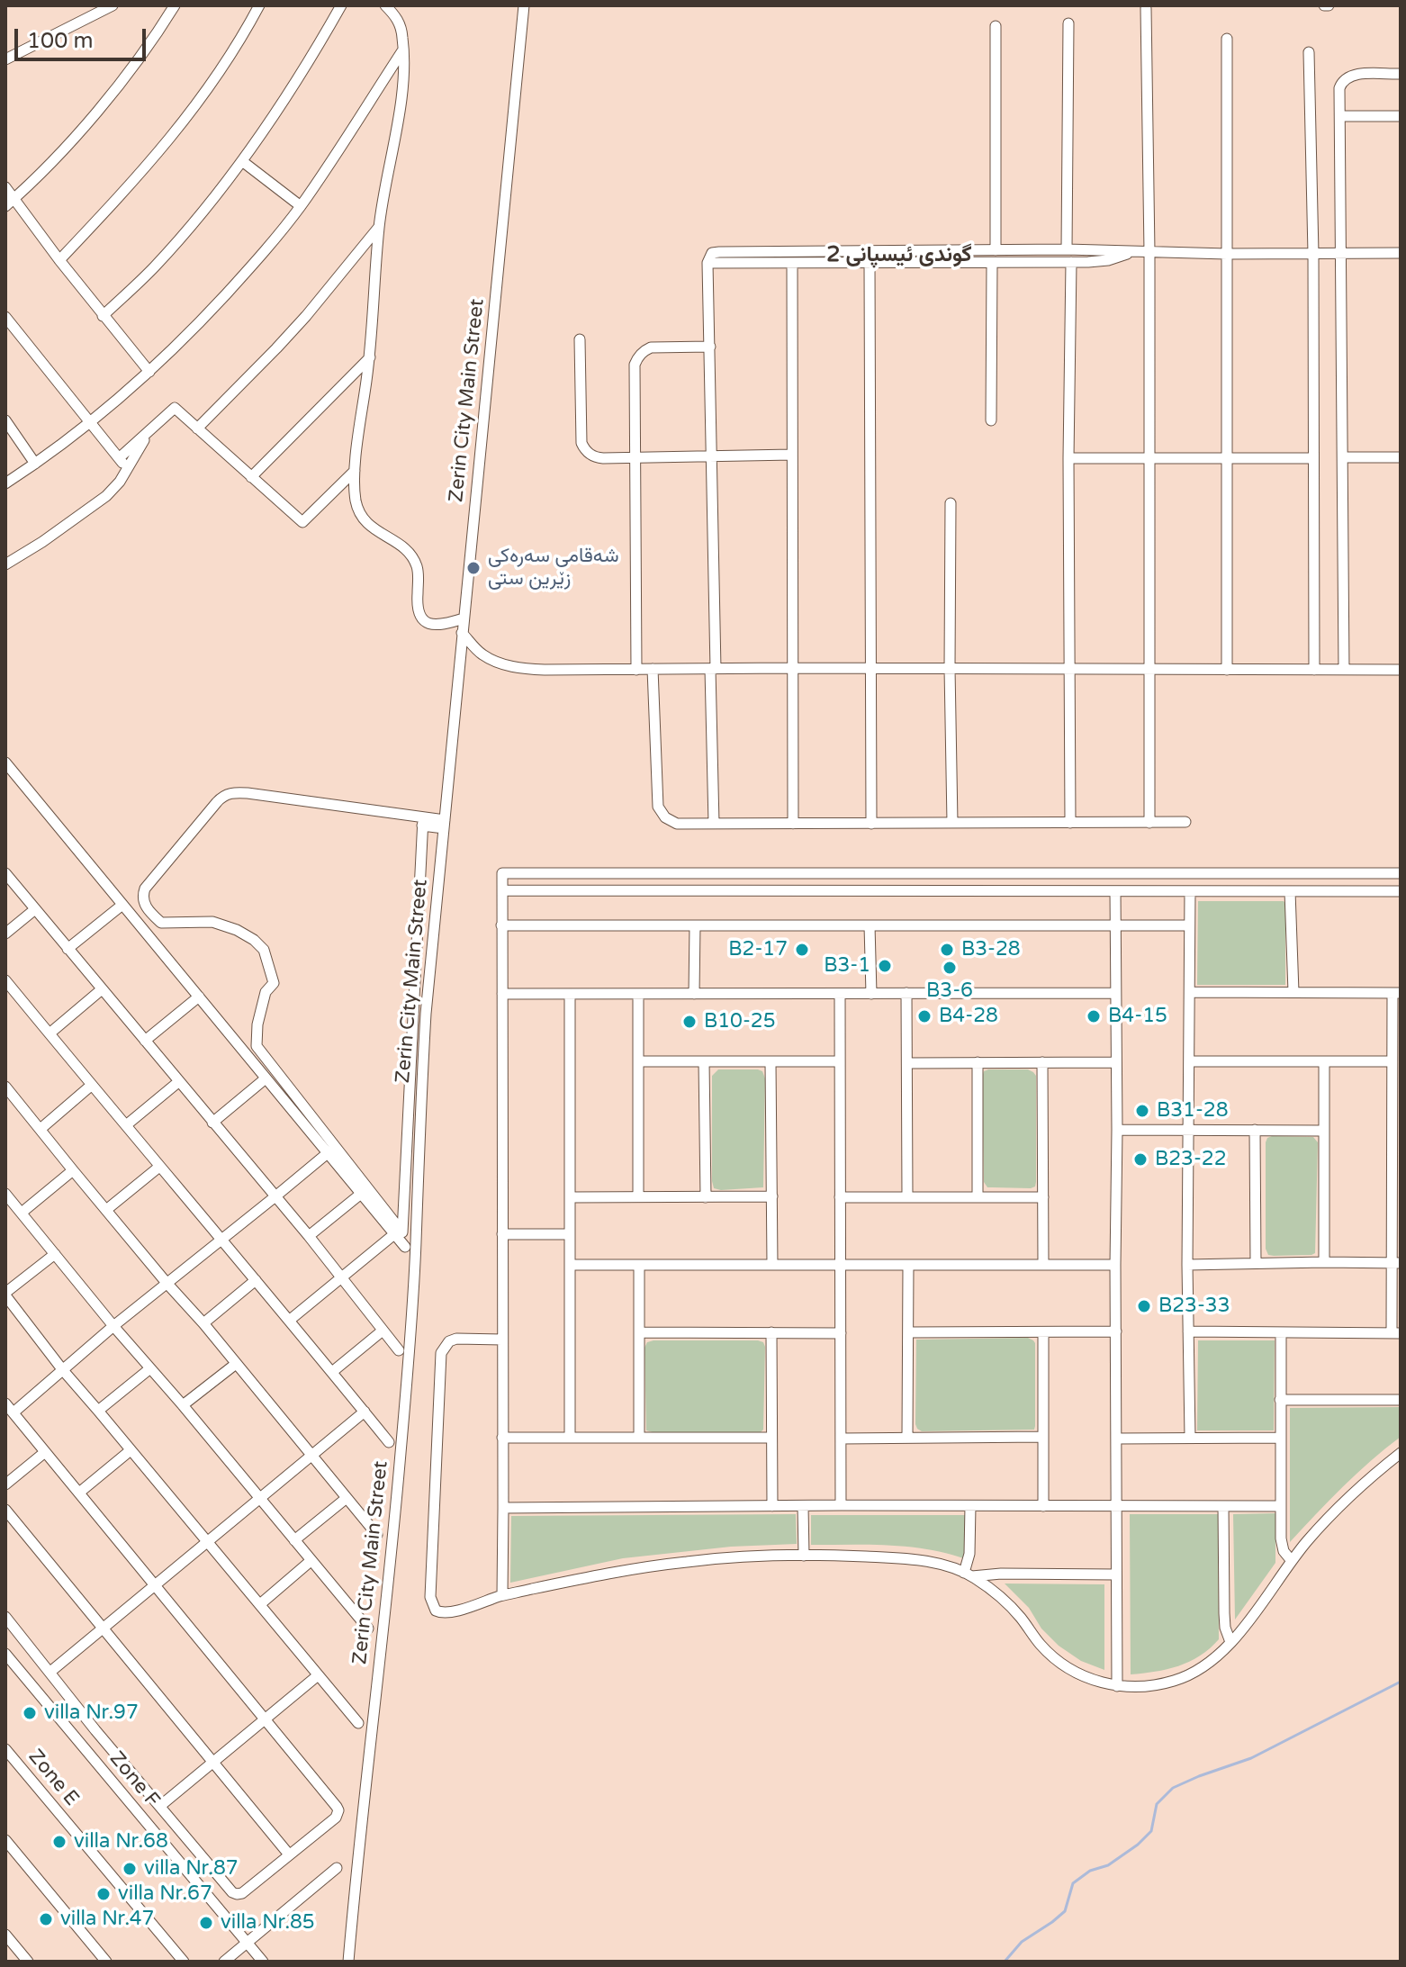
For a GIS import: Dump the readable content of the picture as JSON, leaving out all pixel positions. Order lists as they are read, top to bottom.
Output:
{
  "streets": {
    "street": ["Zerin City Main Street", "Zone E", "Zone F"]
  },
  "districts": ["گوندی ئیسپانی 2"],
  "places": [
    "شەقامی سەرەکی زێرین ستی",
    "B2-17",
    "B3-28",
    "B3-1",
    "B3-6",
    "B4-28",
    "B4-15",
    "B10-25",
    "B31-28",
    "B23-22",
    "B23-33",
    "villa Nr.97",
    "villa Nr.68",
    "villa Nr.87",
    "villa Nr.67",
    "villa Nr.47",
    "villa Nr.85"
  ],
  "scale_bar": "100 m"
}
